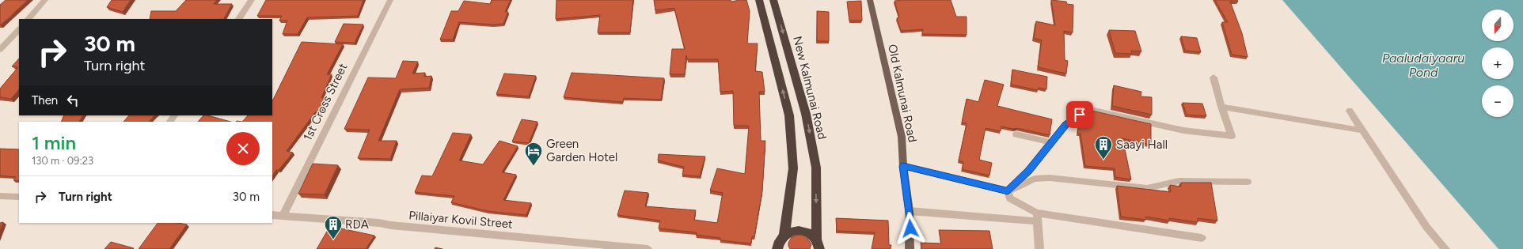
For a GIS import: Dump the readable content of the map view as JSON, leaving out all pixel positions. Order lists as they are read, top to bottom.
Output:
{
  "streets": {
    "highway": ["New Kalmunai Road"],
    "main road": ["Old Kalmunai Road"],
    "street": ["1st Cross Street", "Pillaiyar Kovil Street"]
  },
  "crossings": [
    ["1st Cross Street", "Pillaiyar Kovil Street"]
  ],
  "water": ["Paaludaiyaaru Pond"],
  "places": {
    "building": ["Saayi Hall", "RDA"],
    "hotel": ["Green Garden Hotel"]
  },
  "north": "bottom",
  "page": {
    "map_buttons": ["+", "−"],
    "turn": ["30 m", "Turn right"],
    "then": "Then",
    "heading": ["1 min", "130 m · 09:23"],
    "list": [
      {
        "name": "Turn right",
        "value": "30 m"
      }
    ]
  }
}
